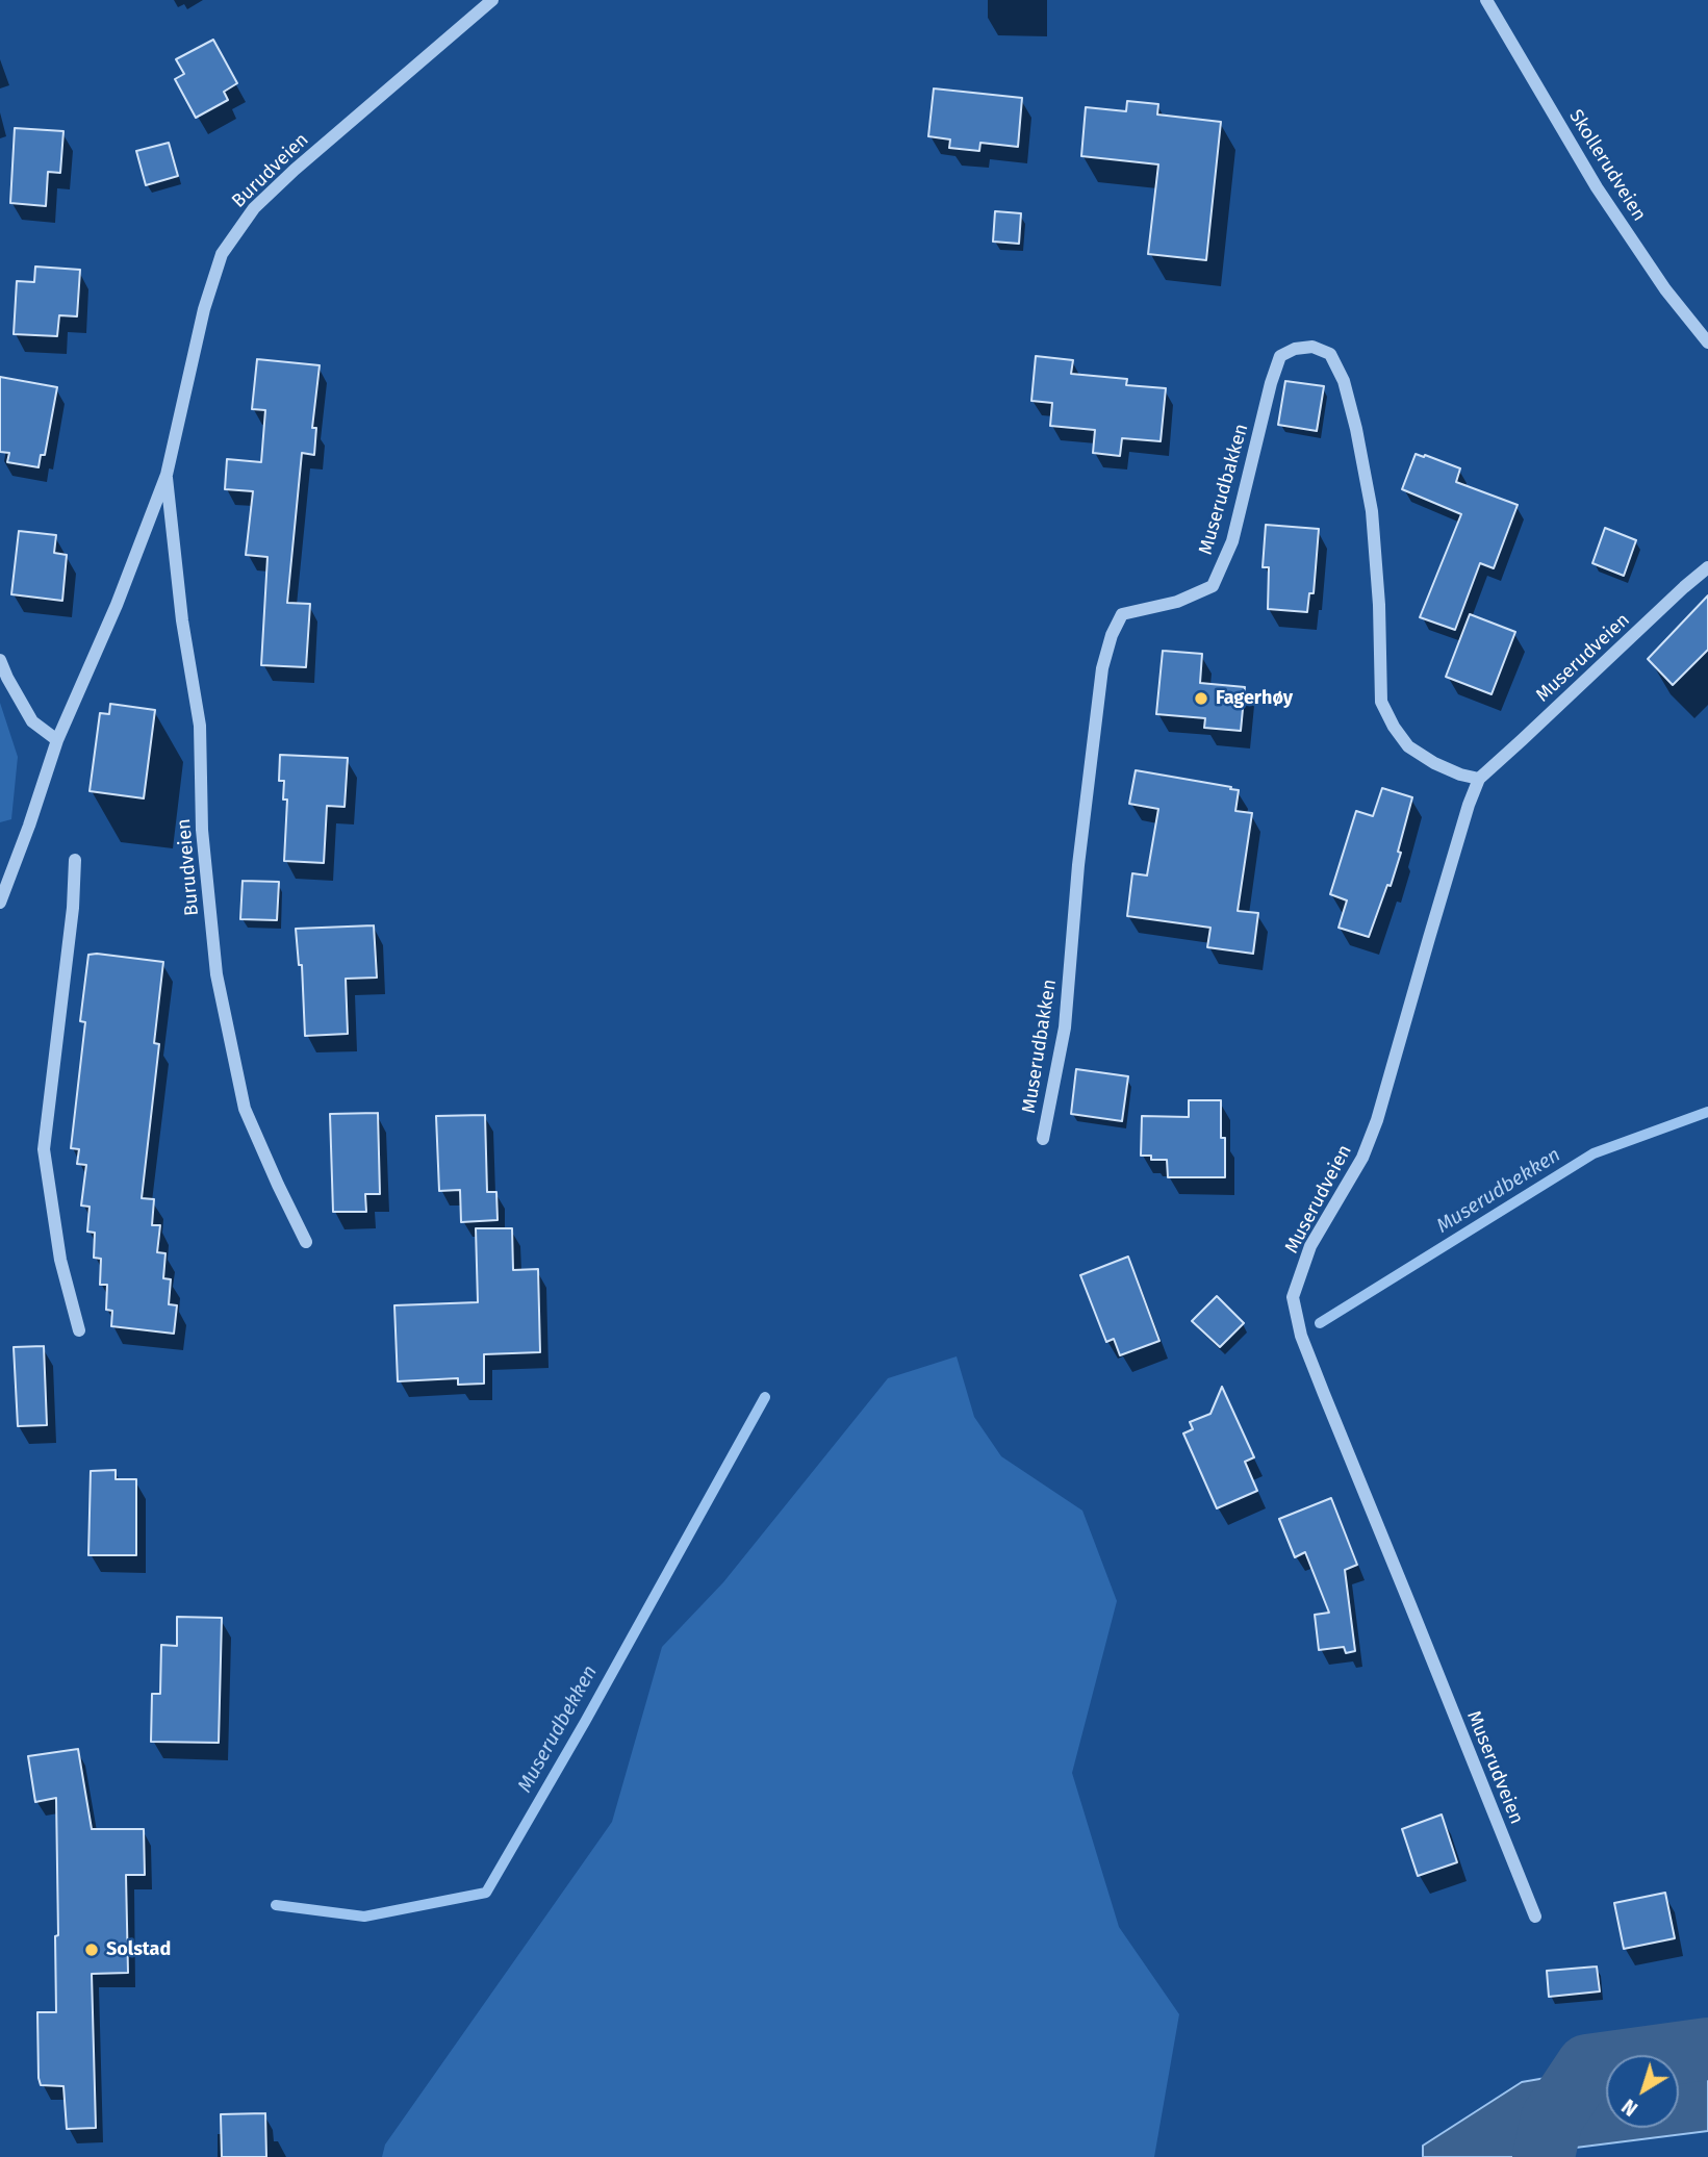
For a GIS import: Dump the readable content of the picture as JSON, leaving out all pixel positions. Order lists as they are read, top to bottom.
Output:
{
  "streets": {
    "street": [
      "Skollerudveien",
      "Burudveien",
      "Muserudbakken",
      "Muserudveien"
    ]
  },
  "crossings": [
    ["Muserudbakken", "Muserudveien"]
  ],
  "water": ["Muserudbekken"],
  "places": ["Fagerhøy", "Solstad"],
  "north": "bottom left"
}
